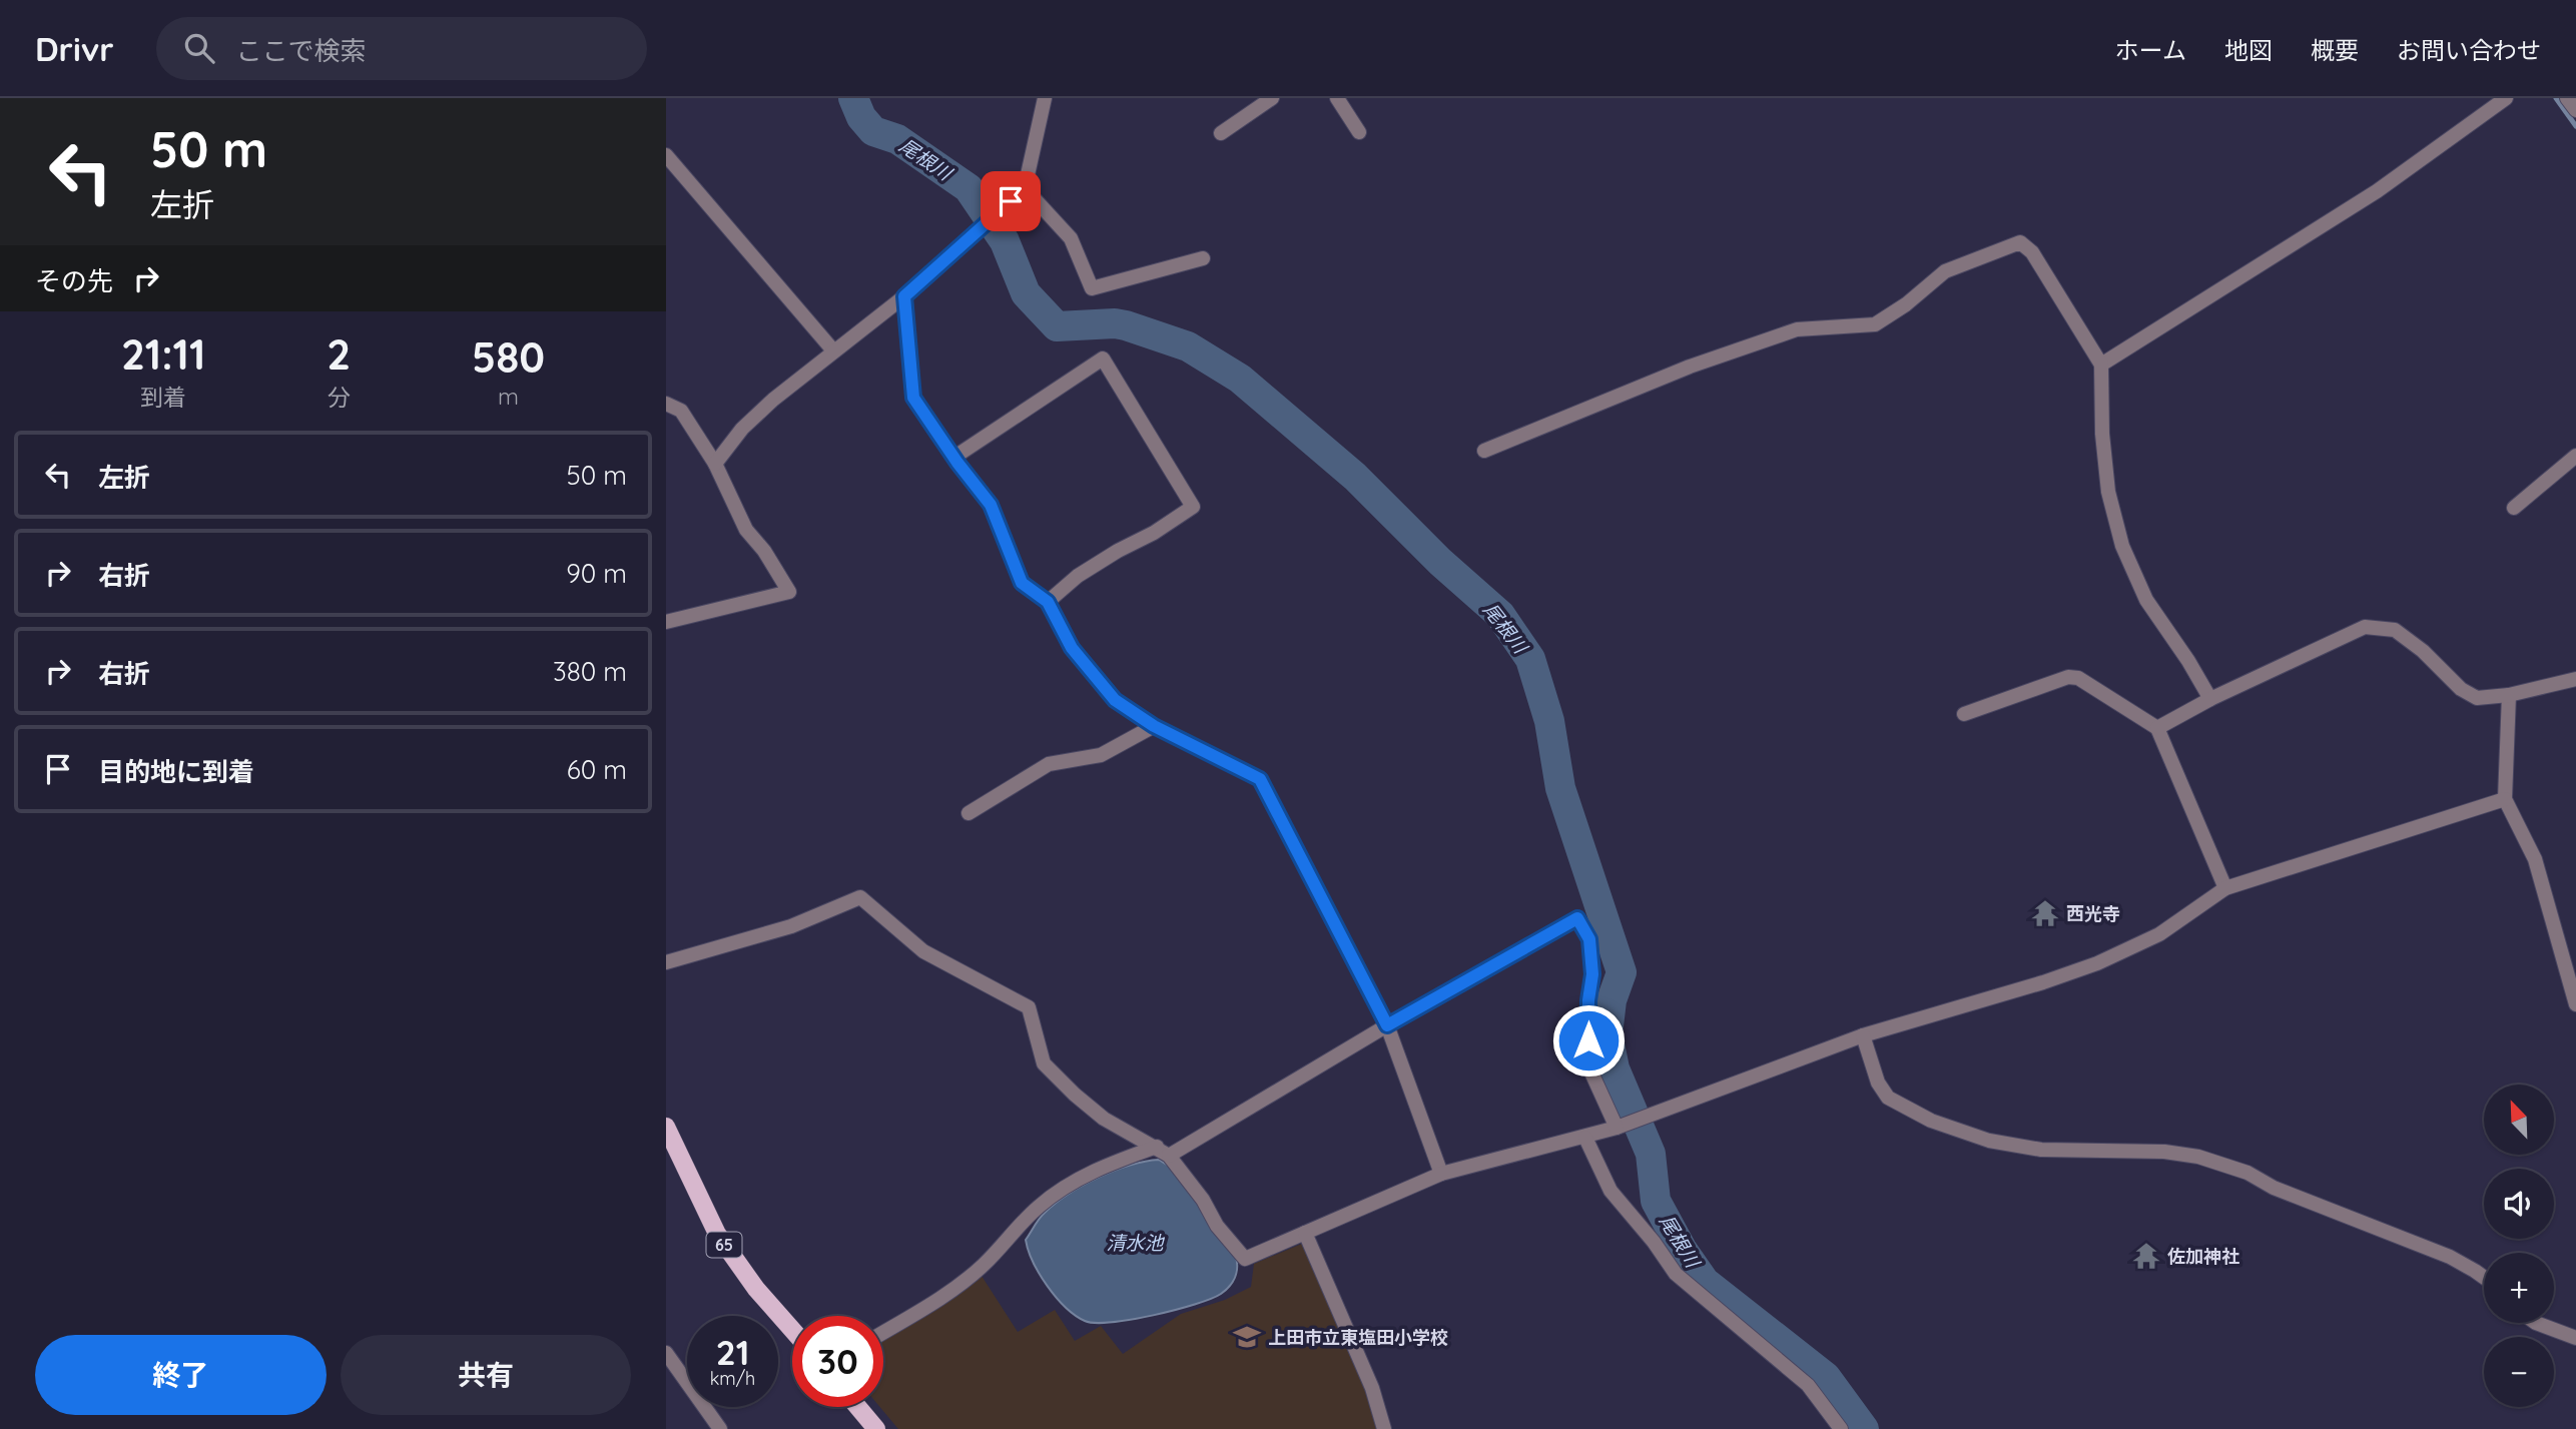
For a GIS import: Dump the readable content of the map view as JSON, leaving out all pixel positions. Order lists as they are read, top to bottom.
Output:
{
  "streets": {
    "main road": ["65"]
  },
  "water": ["尾根川", "清水池"],
  "places": {
    "temple": ["西光寺", "佐加神社"],
    "school or university": ["上田市立東塩田小学校"]
  },
  "north": "top left",
  "page": {
    "header": "Drivr",
    "search": "ここで検索",
    "nav": [
      "ホーム",
      "地図",
      "概要",
      "お問い合わせ"
    ],
    "turn": ["50 m", "左折"],
    "then": "その先",
    "eta": [
      "21:11",
      "到着",
      "2",
      "分",
      "580",
      "m"
    ],
    "list": [
      {
        "name": "左折",
        "value": "50 m"
      },
      {
        "name": "右折",
        "value": "90 m"
      },
      {
        "name": "右折",
        "value": "380 m"
      },
      {
        "name": "目的地に到着",
        "value": "60 m"
      }
    ],
    "map_buttons": ["+", "−"],
    "speed": "21 km/h",
    "limit": "30",
    "buttons": ["終了", "共有"]
  }
}
